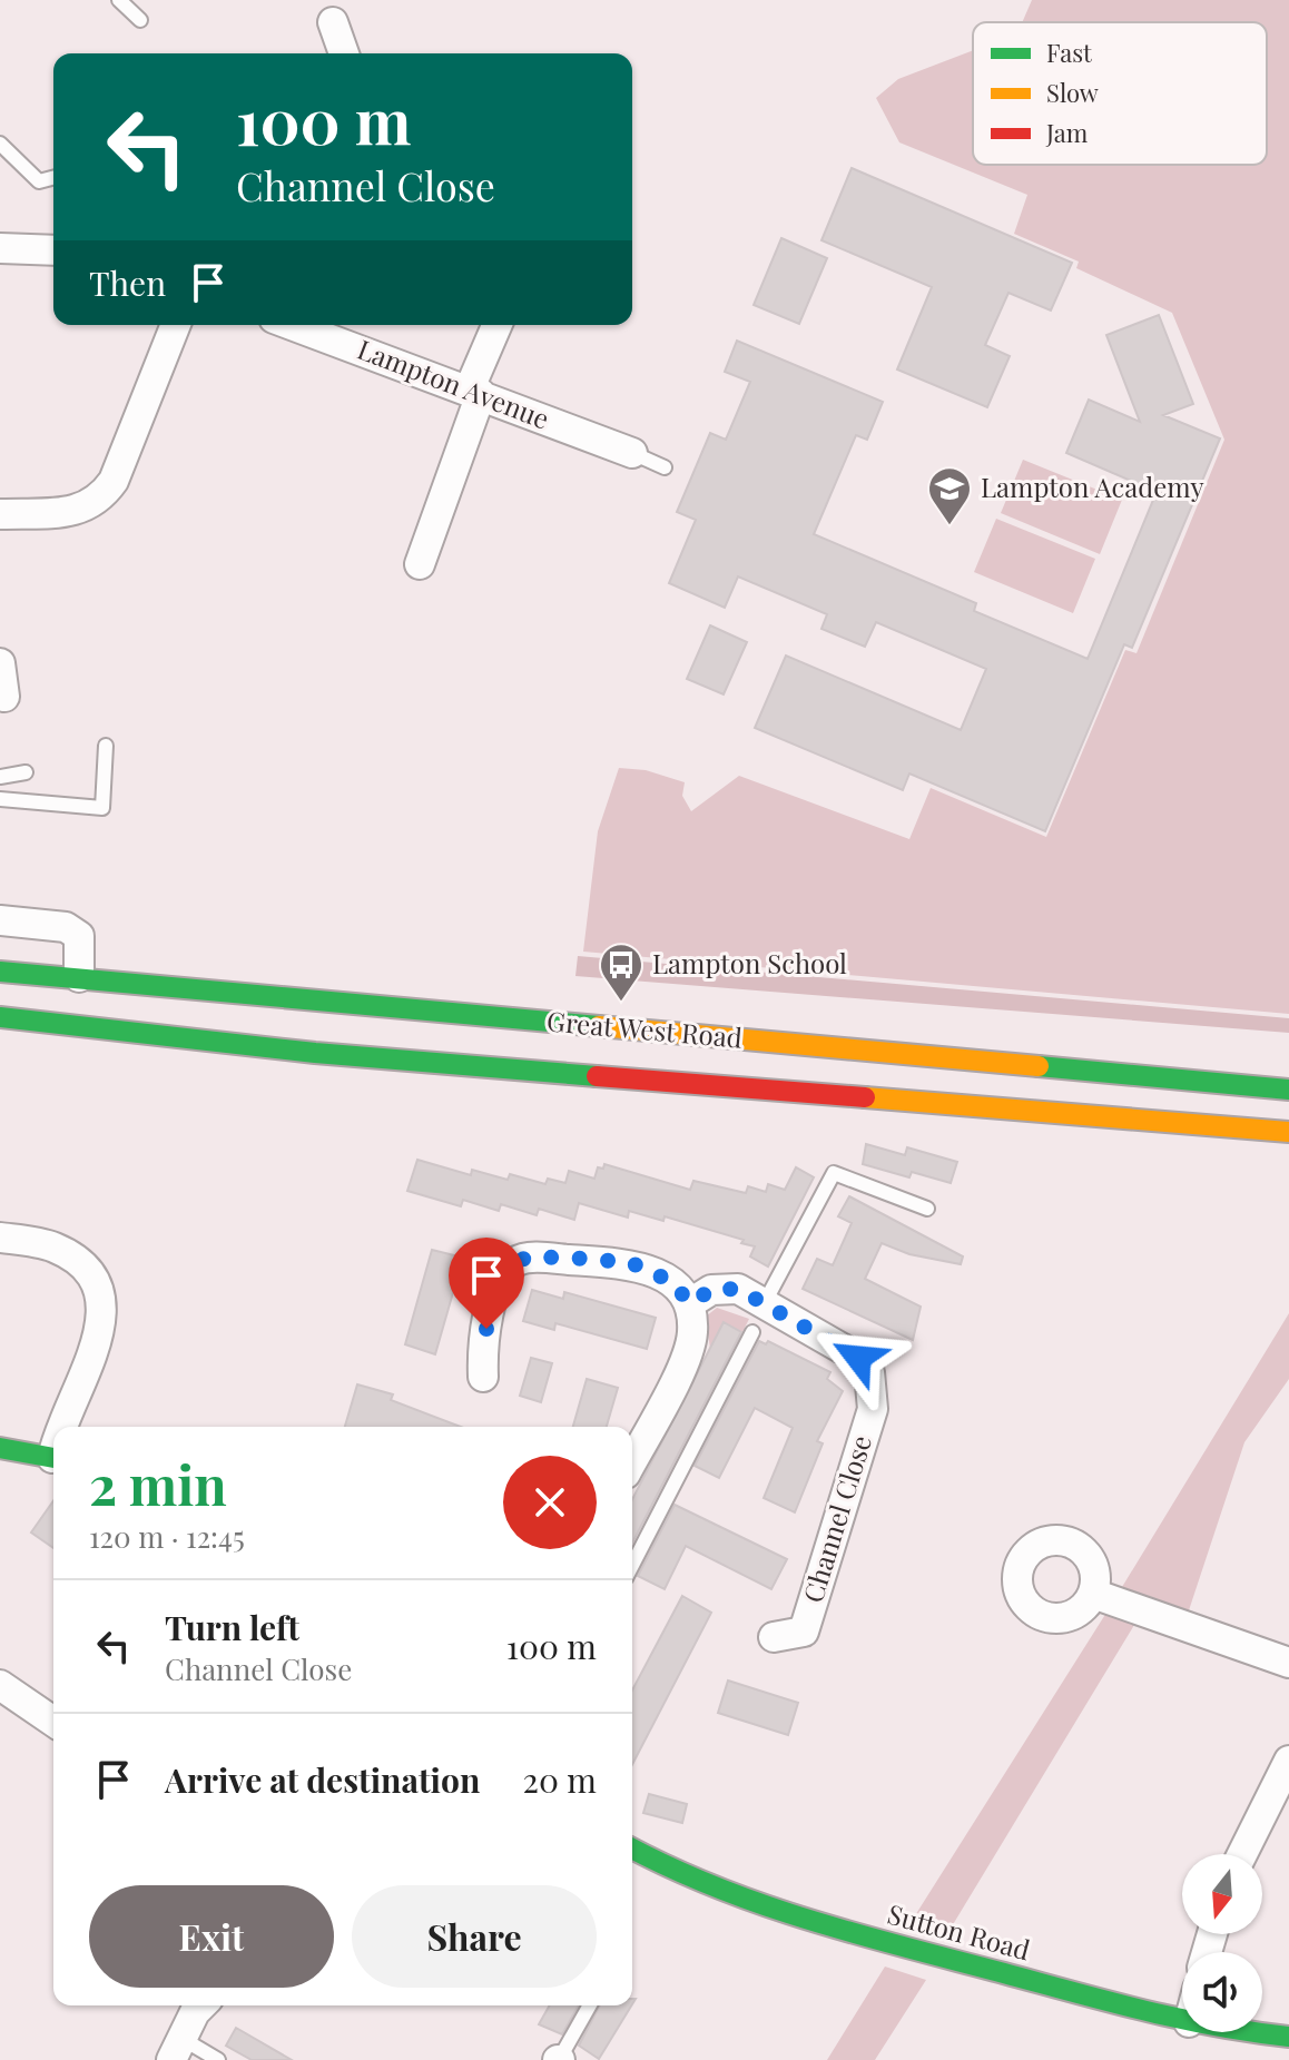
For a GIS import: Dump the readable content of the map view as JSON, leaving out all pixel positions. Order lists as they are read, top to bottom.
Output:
{
  "streets": {
    "main road": ["Great West Road", "Sutton Road"],
    "street": ["Lampton Avenue", "Channel Close"]
  },
  "places": {
    "school or university": ["Lampton Academy"],
    "bus stop": ["Lampton School"]
  },
  "legend": ["Fast", "Slow", "Jam"],
  "north": "bottom",
  "page": {
    "turn": ["100 m", "Channel Close"],
    "then": "Then",
    "heading": ["2 min", "120 m · 12:45"],
    "list": [
      {
        "name": "Turn left",
        "note": "Channel Close",
        "value": "100 m"
      },
      {
        "name": "Arrive at destination",
        "value": "20 m"
      }
    ],
    "buttons": ["Exit", "Share"]
  }
}
